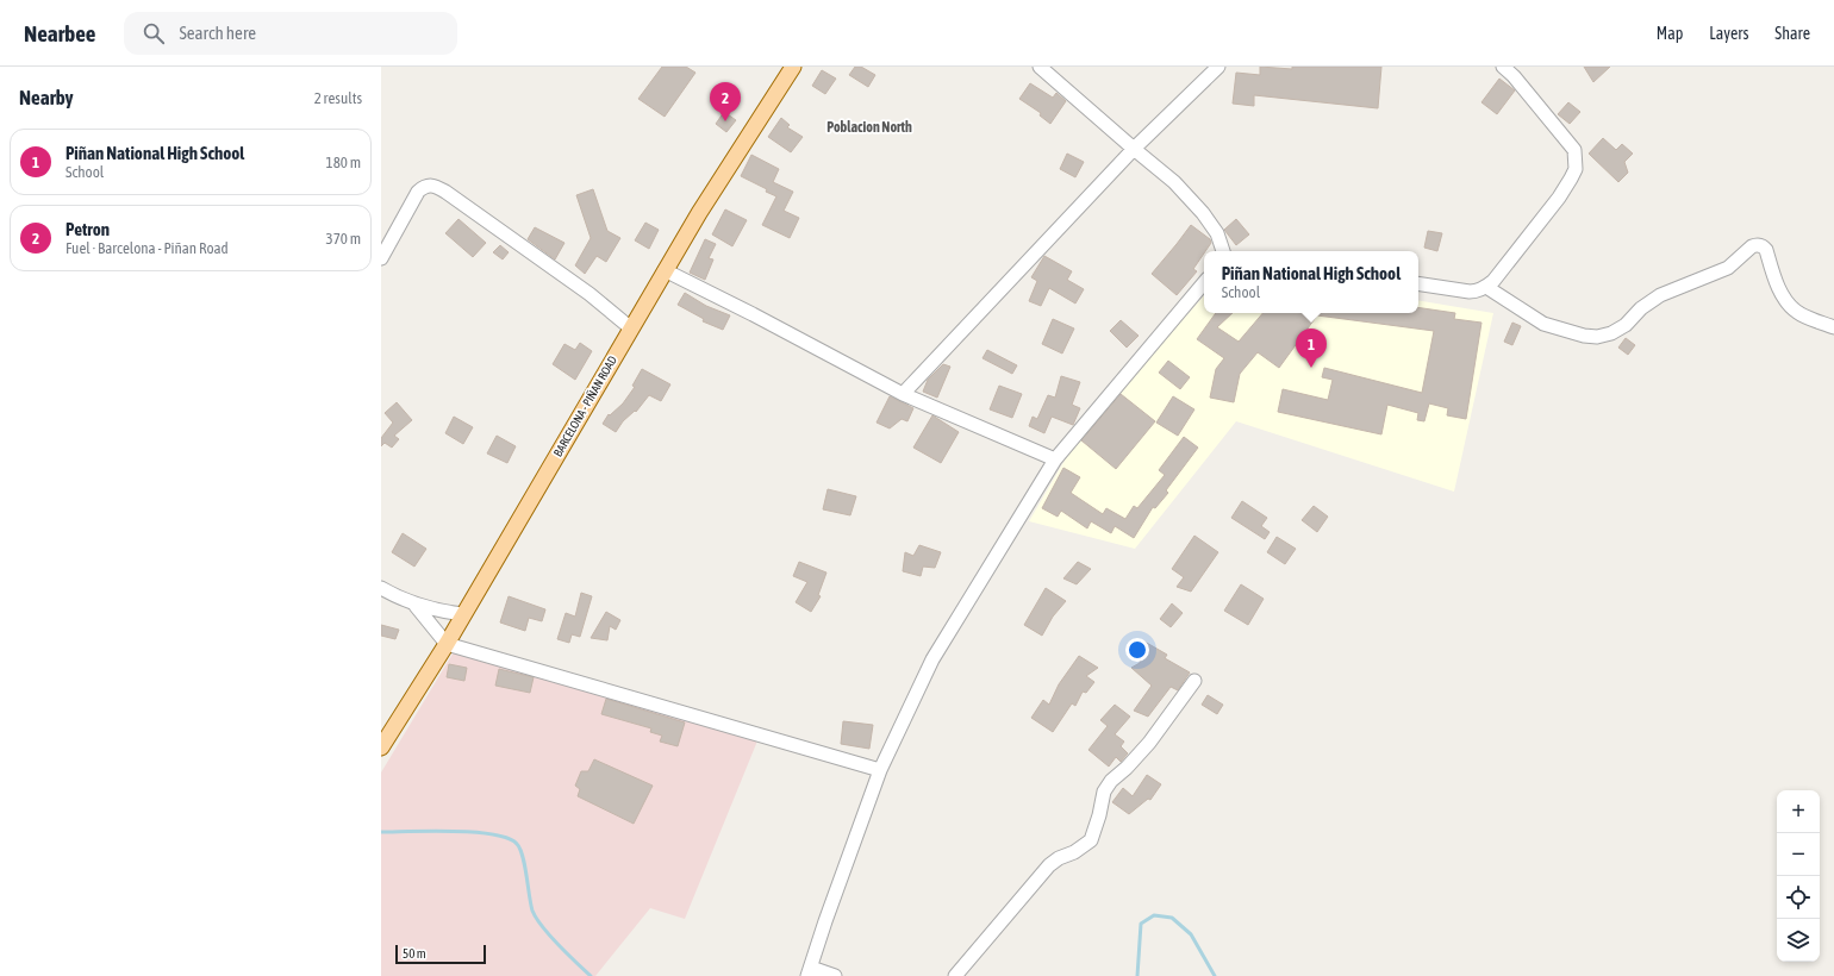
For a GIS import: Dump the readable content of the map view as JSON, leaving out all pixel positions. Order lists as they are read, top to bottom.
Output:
{
  "streets": {
    "main road": ["BARCELONA - PIÑAN ROAD"]
  },
  "districts": ["Poblacion North"],
  "scale_bar": "50 m",
  "page": {
    "header": "Nearbee",
    "search": "Search here",
    "nav": ["Map", "Layers", "Share"],
    "heading": ["Nearby", "2 results"],
    "pins": ["2", "1"],
    "list": [
      {
        "mark": "1",
        "name": "Piñan National High School",
        "note": "School",
        "value": "180 m"
      },
      {
        "mark": "2",
        "name": "Petron",
        "note": "Fuel · Barcelona - Piñan Road",
        "value": "370 m"
      }
    ],
    "popup": ["Piñan National High School", "School"],
    "map_buttons": ["+", "−"],
    "scale": "50 m"
  }
}
